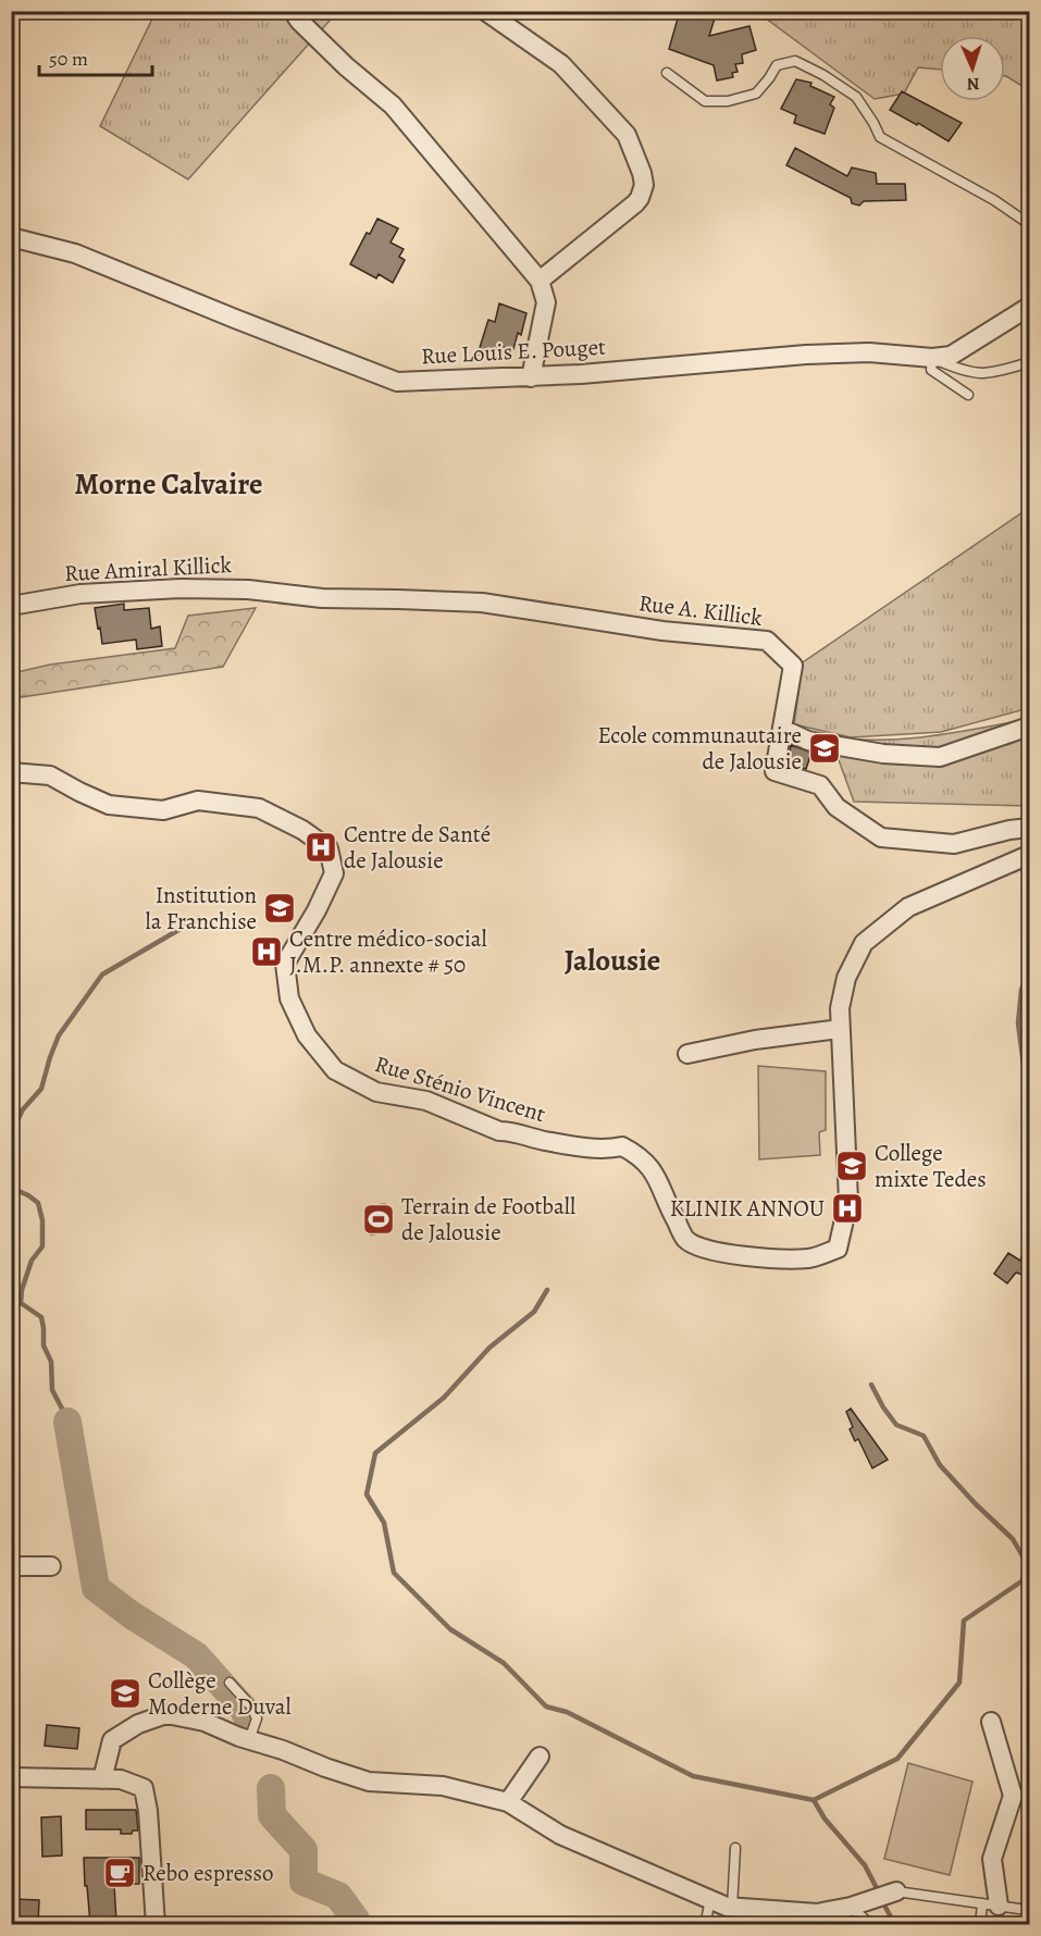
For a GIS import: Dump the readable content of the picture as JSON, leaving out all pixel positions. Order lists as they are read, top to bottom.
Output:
{
  "streets": {
    "street": [
      "Rue Louis E. Pouget",
      "Rue Amiral Killick",
      "Rue A. Killick",
      "Rue Sténio Vincent"
    ]
  },
  "crossings": [
    ["Rue Amiral Killick", "Rue A. Killick"]
  ],
  "districts": ["Morne Calvaire", "Jalousie"],
  "places": {
    "school or university": [
      "Ecole communautaire de Jalousie",
      "Institution la Franchise",
      "College mixte Tedes",
      "Collège Moderne Duval"
    ],
    "hospital": ["Centre de Santé de Jalousie", "Centre médico-social J.M.P. annexte # 50", "KLINIK ANNOU"],
    "sports": ["Terrain de Football de Jalousie"],
    "cafe": ["Rebo espresso"]
  },
  "scale_bar": "50 m",
  "north": "bottom"
}
